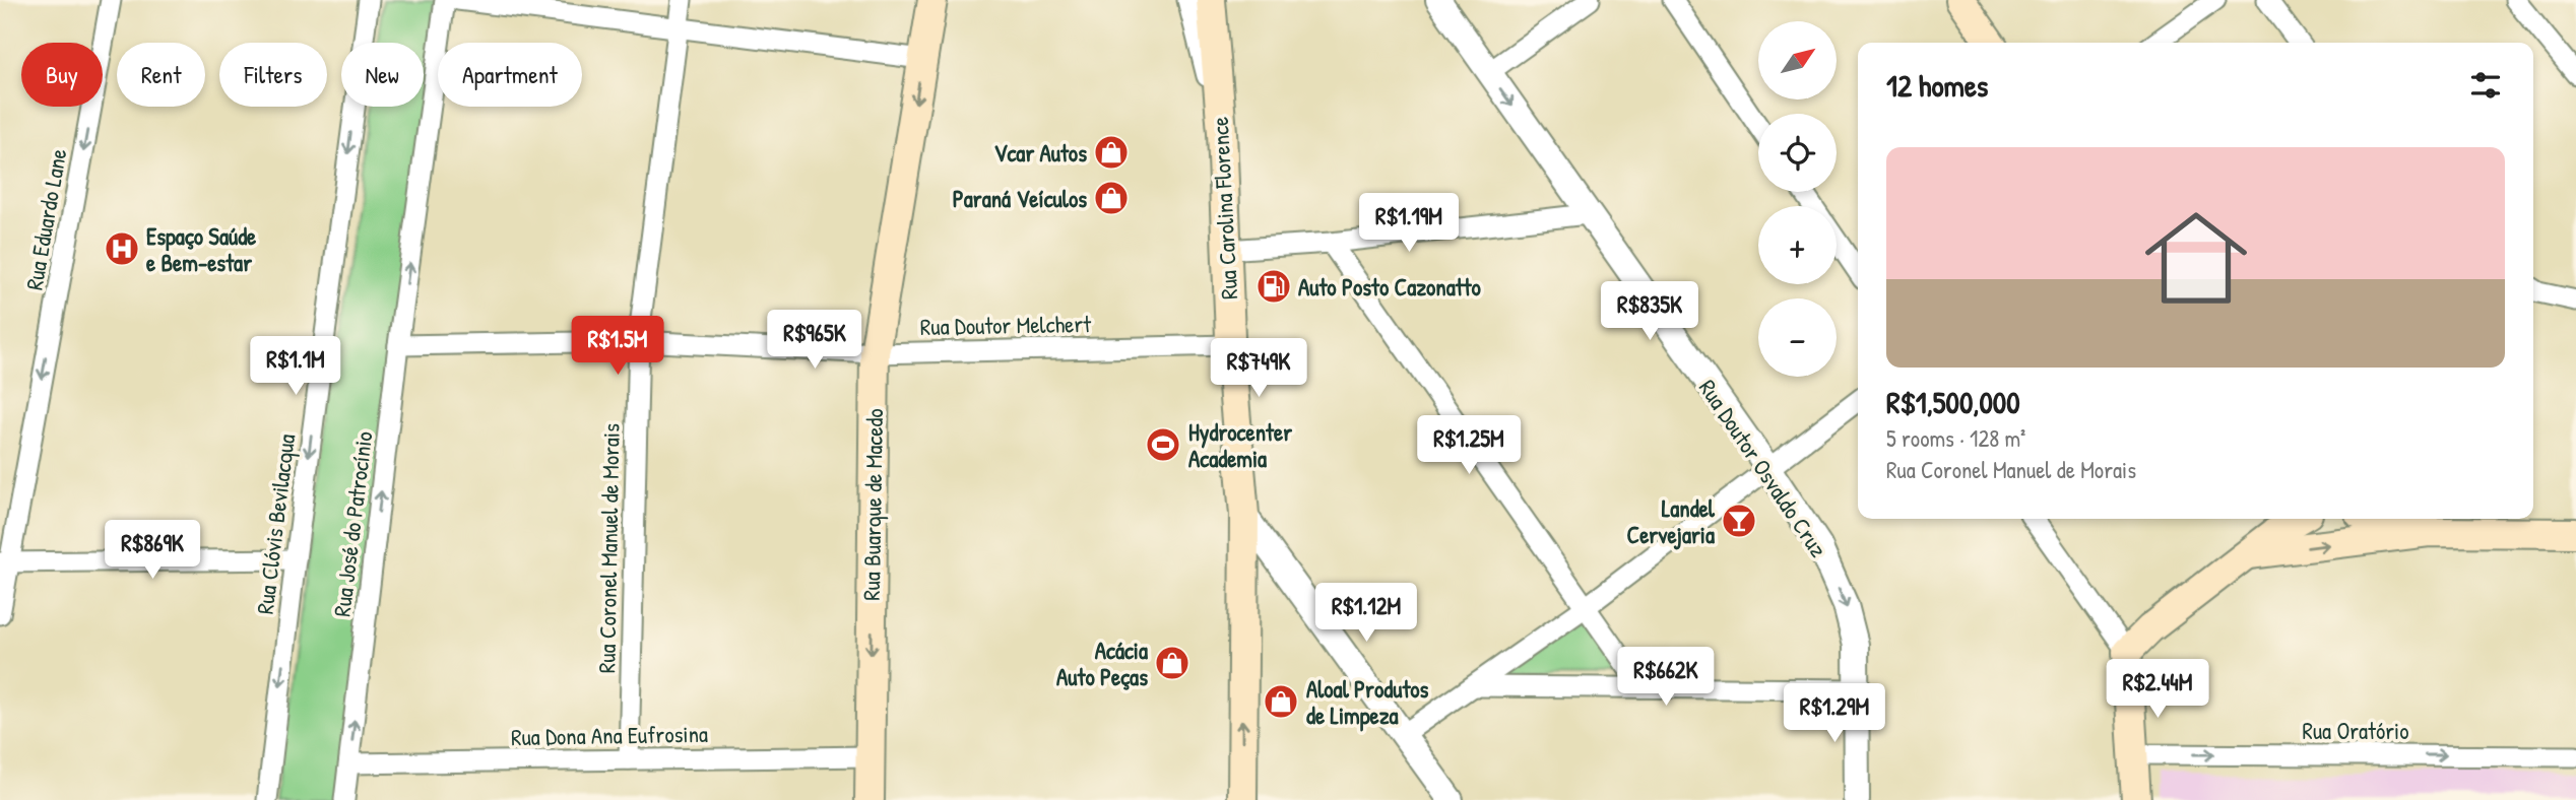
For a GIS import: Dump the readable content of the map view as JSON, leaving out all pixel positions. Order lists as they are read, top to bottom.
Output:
{
  "streets": {
    "main road": ["Rua Carolina Florence", "Rua Buarque de Macedo"],
    "street": [
      "Rua Eduardo Lane",
      "Rua Doutor Melchert",
      "Rua Doutor Osvaldo Cruz",
      "Rua Clóvis Bevilacqua",
      "Rua José do Patrocínio",
      "Rua Coronel Manuel de Morais",
      "Rua Oratório",
      "Rua Dona Ana Eufrosina"
    ]
  },
  "crossings": [
    ["Rua Carolina Florence", "Rua Doutor Melchert"],
    ["Rua Doutor Melchert", "Rua Buarque de Macedo"],
    ["Rua Doutor Melchert", "Rua José do Patrocínio"],
    ["Rua Doutor Melchert", "Rua Coronel Manuel de Morais"],
    ["Rua Buarque de Macedo", "Rua Dona Ana Eufrosina"],
    ["Rua José do Patrocínio", "Rua Dona Ana Eufrosina"],
    ["Rua Coronel Manuel de Morais", "Rua Dona Ana Eufrosina"]
  ],
  "one_way": [
    "Rua Carolina Florence",
    "Rua Eduardo Lane",
    "Rua Buarque de Macedo",
    "Rua Clóvis Bevilacqua",
    "Rua José do Patrocínio",
    "Rua Oratório"
  ],
  "places": {
    "shop": [
      "Vcar Autos",
      "Paraná Veículos",
      "Acácia Auto Peças",
      "Aloal Produtos de Limpeza"
    ],
    "hospital": ["Espaço Saúde e Bem-estar"],
    "fuel station": ["Auto Posto Cazonatto"],
    "sports": ["Hydrocenter Academia"],
    "bar": ["Landel Cervejaria"]
  },
  "north": "top right",
  "page": {
    "map_buttons": ["+", "−"],
    "chip": [
      "Buy",
      "Rent",
      "Filters",
      "New",
      "Apartment"
    ],
    "heading": "12 homes",
    "list": [
      {
        "name": "R$1,500,000",
        "note": "5 rooms · 128 m² · Rua Coronel Manuel de Morais"
      }
    ],
    "price": [
      "R$1.19M",
      "R$835K",
      "R$965K",
      "R$1.5M",
      "R$1.1M",
      "R$749K",
      "R$1.25M",
      "R$869K",
      "R$1.12M",
      "R$662K",
      "R$2.44M",
      "R$1.29M"
    ]
  }
}
